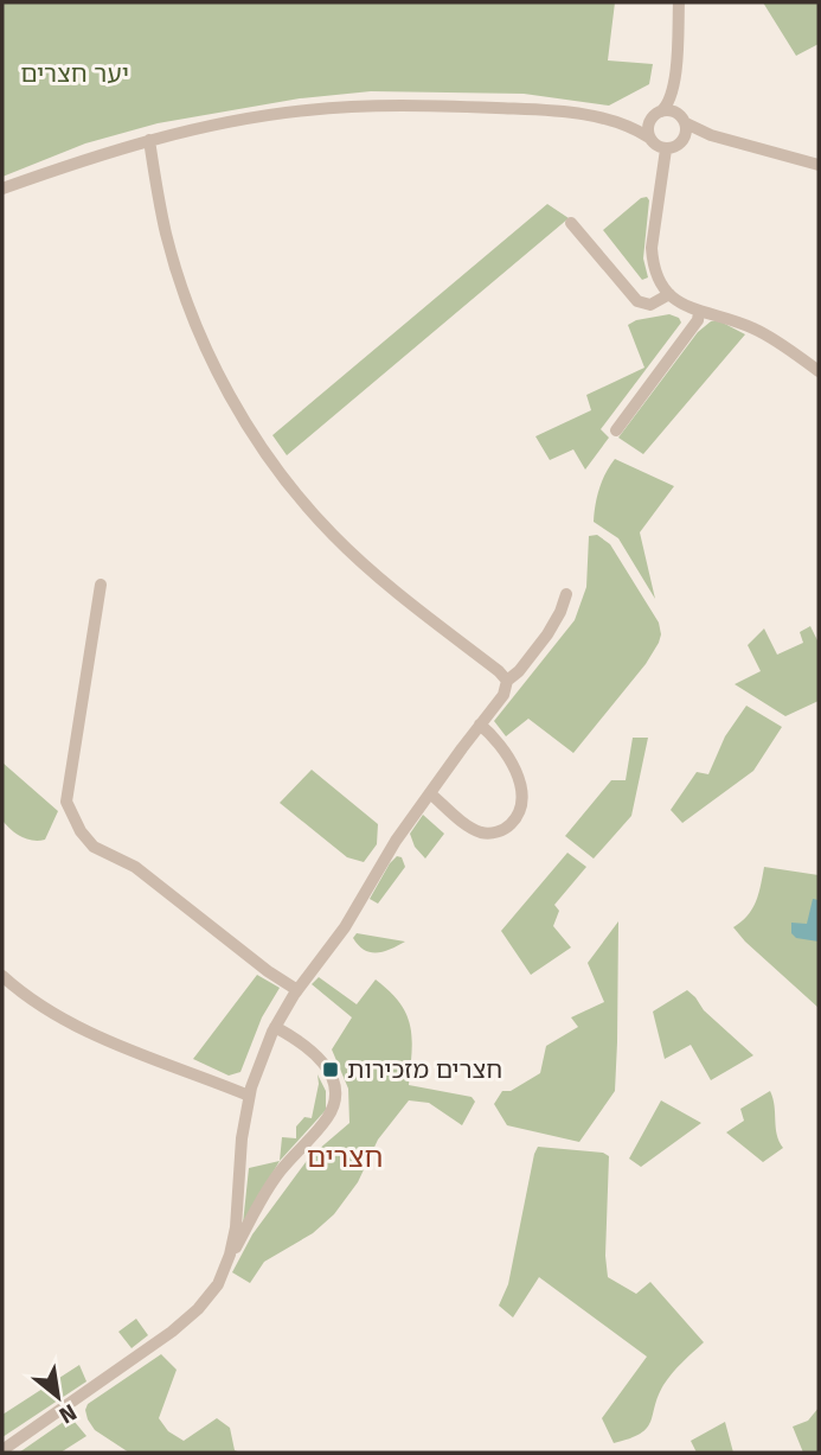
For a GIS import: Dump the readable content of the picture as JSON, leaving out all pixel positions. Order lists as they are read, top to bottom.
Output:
{
  "districts": ["חצרים"],
  "parks": ["יער חצרים"],
  "places": {
    "transit": ["חצרים מזכירות"]
  },
  "north": "bottom right"
}
